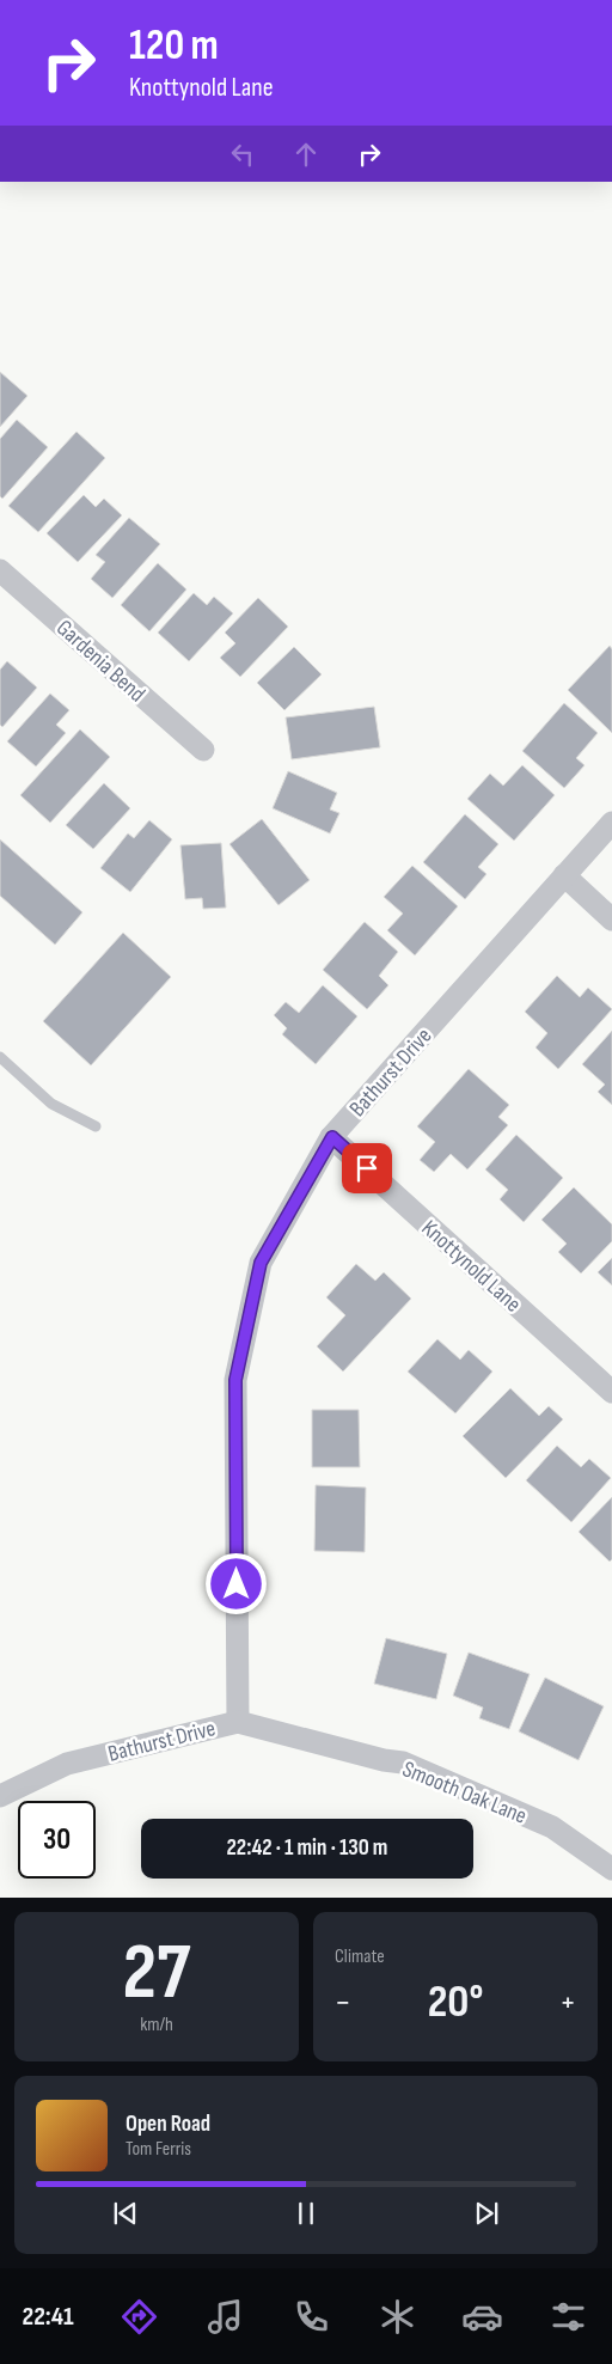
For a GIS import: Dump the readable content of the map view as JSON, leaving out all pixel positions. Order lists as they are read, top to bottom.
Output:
{
  "streets": {
    "street": [
      "Gardenia Bend",
      "Bathurst Drive",
      "Knottynold Lane",
      "Smooth Oak Lane"
    ]
  },
  "crossings": [
    ["Bathurst Drive", "Knottynold Lane"],
    ["Bathurst Drive", "Smooth Oak Lane"]
  ],
  "page": {
    "turn": ["120 m", "Knottynold Lane"],
    "limit": "30",
    "trip": "22:42 · 1 min · 130 m",
    "tile": [
      ["27", "km/h"],
      "Climate"
    ],
    "heat": ["−", "20°", "+"],
    "song": ["Open Road", "Tom Ferris"],
    "tabs": "22:41"
  }
}
